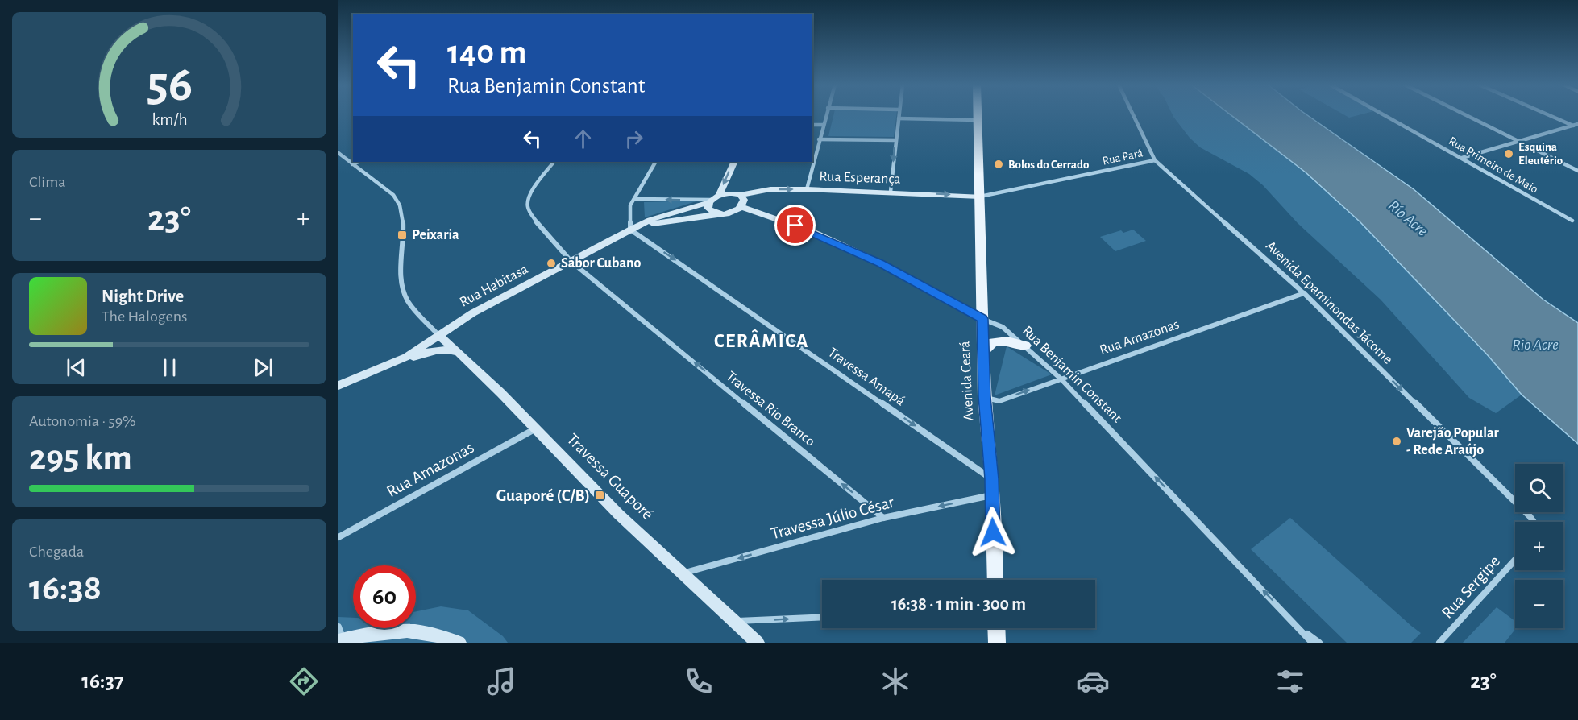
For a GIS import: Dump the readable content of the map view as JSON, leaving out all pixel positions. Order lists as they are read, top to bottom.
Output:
{
  "streets": {
    "main road": ["Avenida Ceará"],
    "street": [
      "Rua Pará",
      "Rua Primeiro de Maio",
      "Rua Esperança",
      "Rua Habitasa",
      "Avenida Epaminondas Jácome",
      "Rua Amazonas",
      "Rua Benjamin Constant",
      "Travessa Amapá",
      "Travessa Rio Branco",
      "Travessa Guaporé",
      "Travessa Júlio César",
      "Rua Sergipe"
    ]
  },
  "crossings": [
    ["Rua Pará", "Rua Esperança"],
    ["Rua Pará", "Avenida Epaminondas Jácome"],
    ["Rua Pará", "Avenida Ceará"],
    ["Rua Esperança", "Rua Habitasa"],
    ["Rua Esperança", "Avenida Ceará"],
    ["Rua Habitasa", "Rua Benjamin Constant"],
    ["Rua Habitasa", "Travessa Amapá"],
    ["Rua Habitasa", "Travessa Rio Branco"],
    ["Rua Habitasa", "Travessa Guaporé"],
    ["Avenida Epaminondas Jácome", "Rua Amazonas"],
    ["Rua Amazonas", "Rua Benjamin Constant"],
    ["Rua Amazonas", "Avenida Ceará"],
    ["Rua Amazonas", "Travessa Guaporé"],
    ["Rua Benjamin Constant", "Avenida Ceará"],
    ["Travessa Amapá", "Avenida Ceará"],
    ["Avenida Ceará", "Travessa Júlio César"],
    ["Travessa Rio Branco", "Travessa Júlio César"],
    ["Travessa Guaporé", "Travessa Júlio César"]
  ],
  "one_way": [
    "Avenida Epaminondas Jácome",
    "Rua Benjamin Constant",
    "Travessa Amapá",
    "Travessa Rio Branco",
    "Travessa Júlio César"
  ],
  "districts": ["CERÂMICA"],
  "water": ["Río Acre", "Rio Acre"],
  "places": {
    "other": [
      "Esquina Eleutério",
      "Bolos do Cerrado",
      "Sabor Cubano",
      "Varejão Popular - Rede Araújo"
    ],
    "transit": ["Peixaria", "Guaporé (C/B)"]
  },
  "page": {
    "turn": ["140 m", "Rua Benjamin Constant"],
    "tile": [
      "Clima",
      ["Autonomia · 59%", "295 km"],
      ["Chegada", "16:38"]
    ],
    "heat": ["−", "23°", "+"],
    "song": ["Night Drive", "The Halogens"],
    "map_buttons": ["+", "−"],
    "limit": "60",
    "trip": "16:38 · 1 min · 300 m",
    "tabs": ["16:37", "23°"],
    "gauge": ["56", "km/h"]
  }
}
